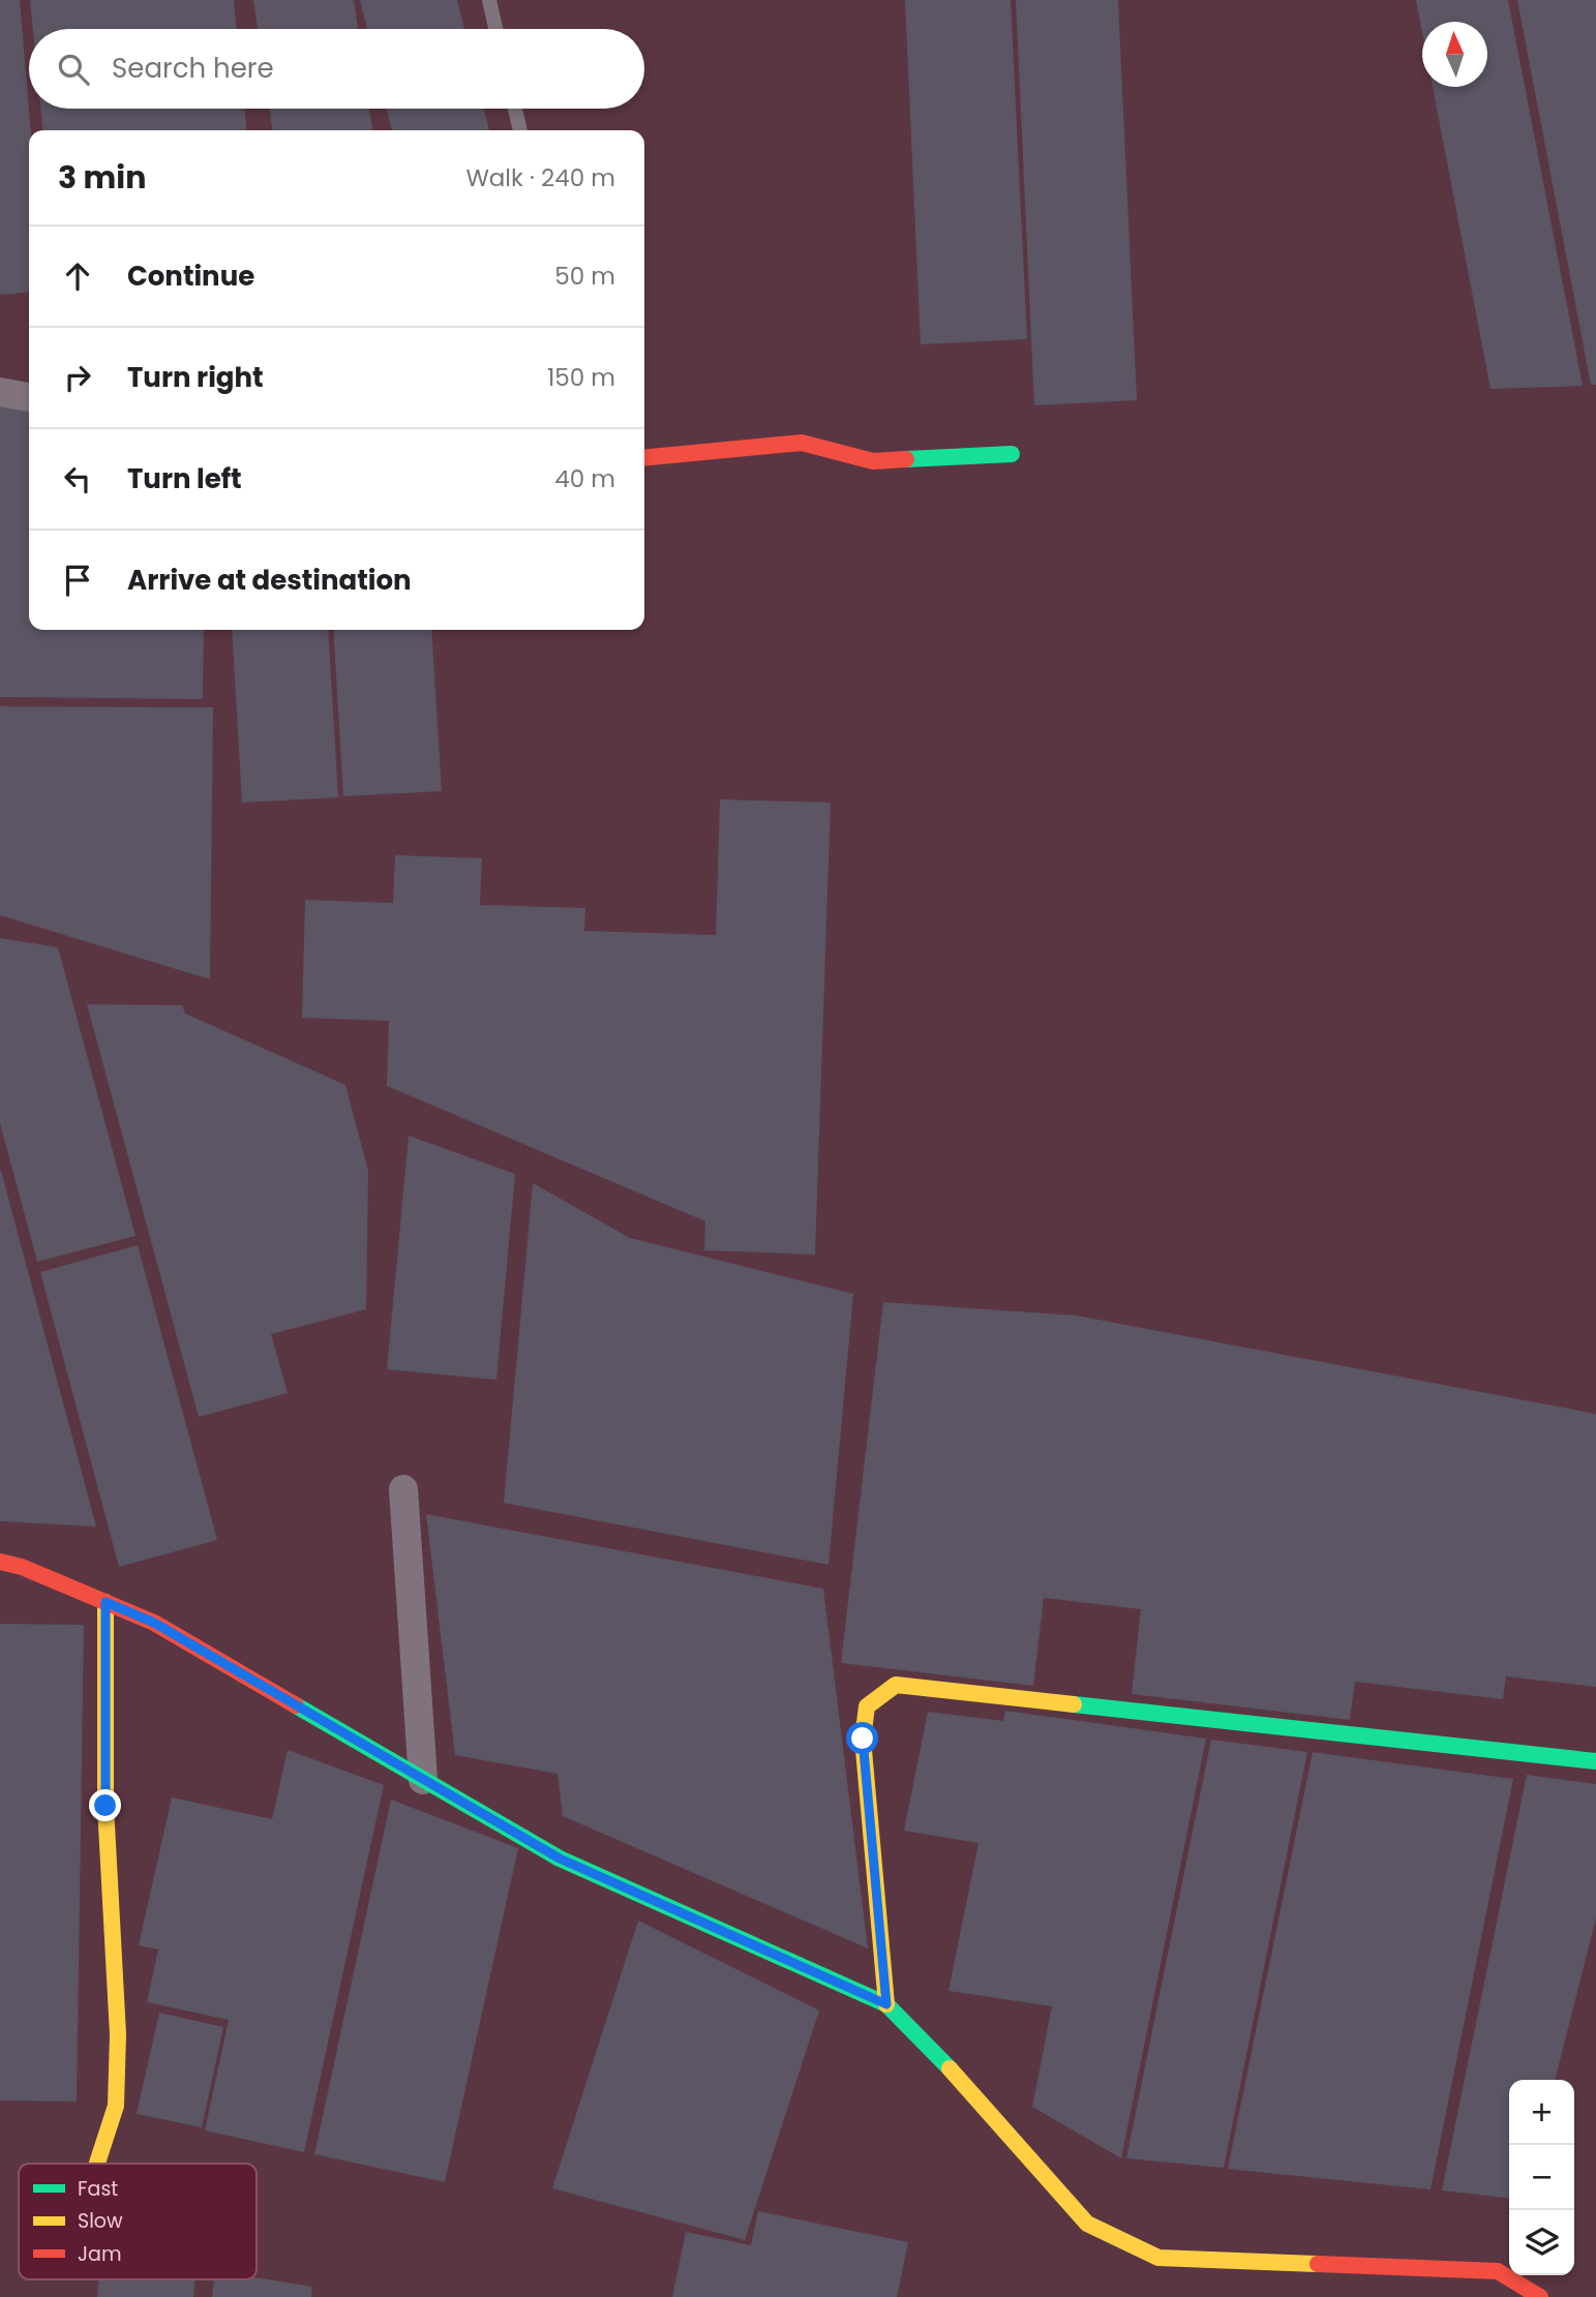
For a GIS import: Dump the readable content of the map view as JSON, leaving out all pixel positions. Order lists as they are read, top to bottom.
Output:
{
  "legend": ["Fast", "Slow", "Jam"],
  "north": "top",
  "page": {
    "search": "Search here",
    "heading": ["3 min", "Walk · 240 m"],
    "list": [
      ["Continue", "50 m"],
      ["Turn right", "150 m"],
      ["Turn left", "40 m"],
      "Arrive at destination"
    ],
    "map_buttons": ["+", "−"]
  }
}
